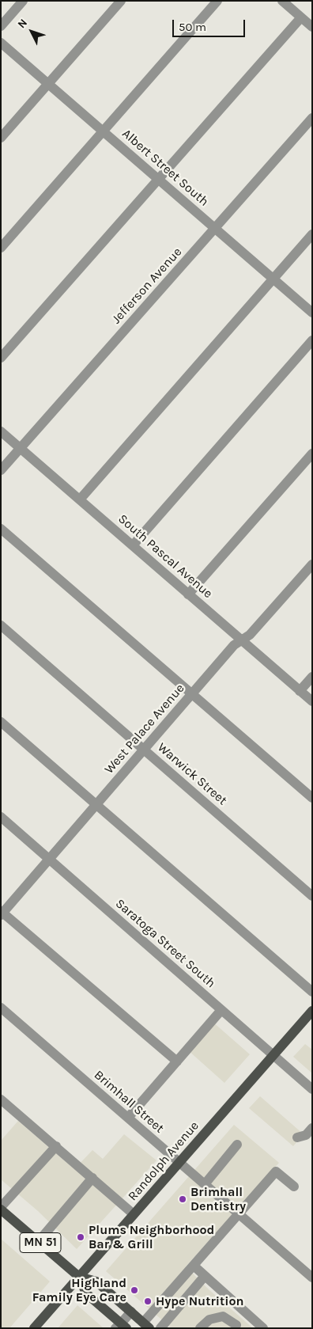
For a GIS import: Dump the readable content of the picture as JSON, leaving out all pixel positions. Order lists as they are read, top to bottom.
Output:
{
  "streets": {
    "main road": ["Randolph Avenue", "MN 51"],
    "street": [
      "Albert Street South",
      "Jefferson Avenue",
      "South Pascal Avenue",
      "West Palace Avenue",
      "Warwick Street",
      "Saratoga Street South",
      "Brimhall Street"
    ]
  },
  "crossings": [
    ["Albert Street South", "Jefferson Avenue"],
    ["Jefferson Avenue", "South Pascal Avenue"],
    ["South Pascal Avenue", "West Palace Avenue"],
    ["West Palace Avenue", "Warwick Street"],
    ["West Palace Avenue", "Saratoga Street South"],
    ["Saratoga Street South", "Randolph Avenue"],
    ["Brimhall Street", "Randolph Avenue"],
    ["Randolph Avenue", "MN 51"]
  ],
  "places": [
    "Brimhall Dentistry",
    "Plums Neighborhood Bar & Grill",
    "Highland Family Eye Care",
    "Hype Nutrition"
  ],
  "scale_bar": "50 m",
  "north": "top left"
}
